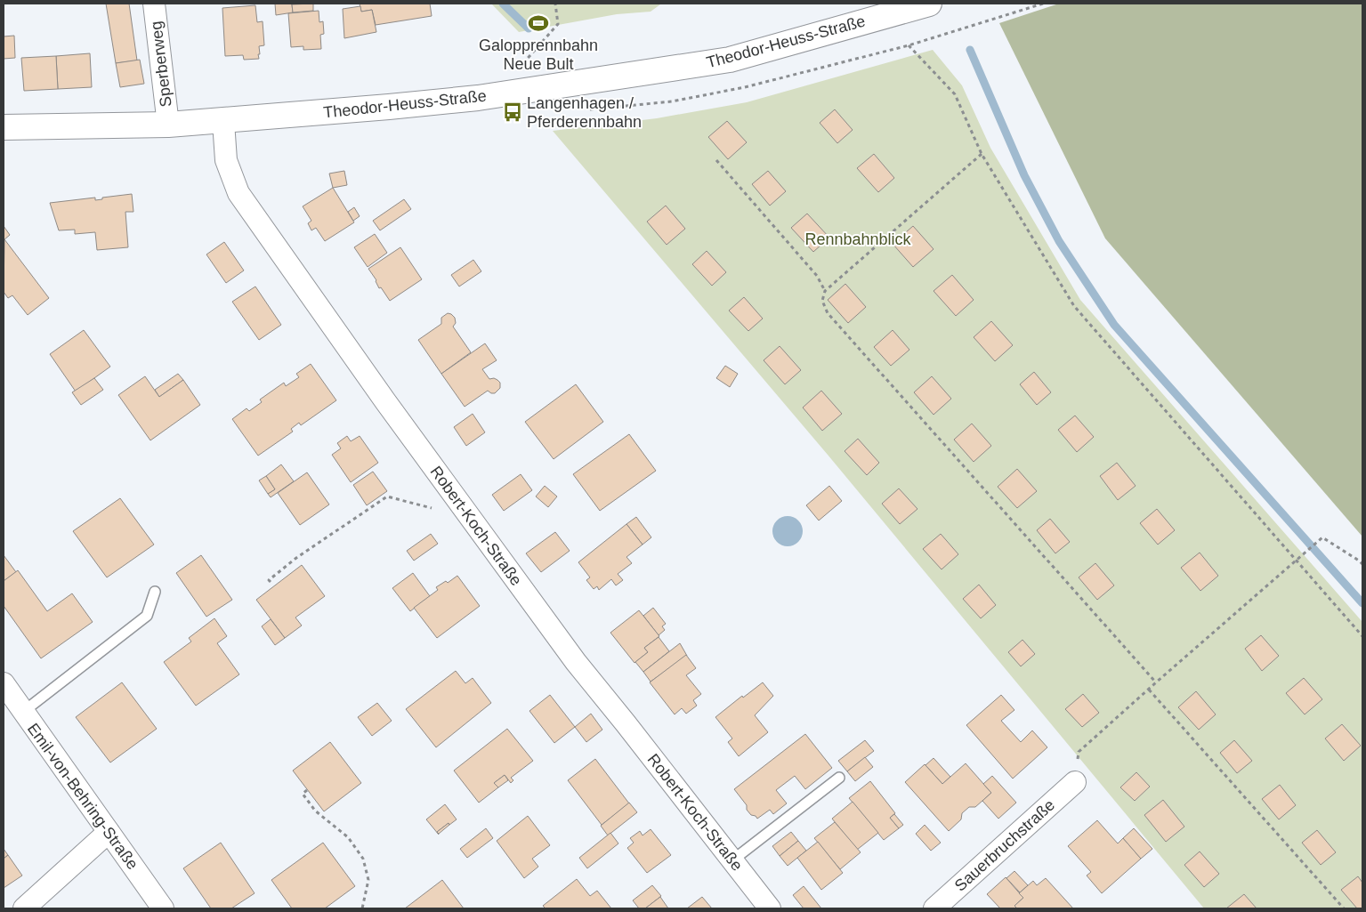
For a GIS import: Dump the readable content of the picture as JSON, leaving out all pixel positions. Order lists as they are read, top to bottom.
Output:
{
  "streets": {
    "street": [
      "Theodor-Heuss-Straße",
      "Sperberweg",
      "Robert-Koch-Straße",
      "Emil-von-Behring-Straße",
      "Sauerbruchstraße"
    ]
  },
  "crossings": [
    ["Theodor-Heuss-Straße", "Sperberweg"],
    ["Theodor-Heuss-Straße", "Robert-Koch-Straße"]
  ],
  "parks": ["Rennbahnblick"],
  "places": {
    "sports": ["Galopprennbahn Neue Bult"],
    "bus stop": ["Langenhagen / Pferderennbahn"]
  }
}
